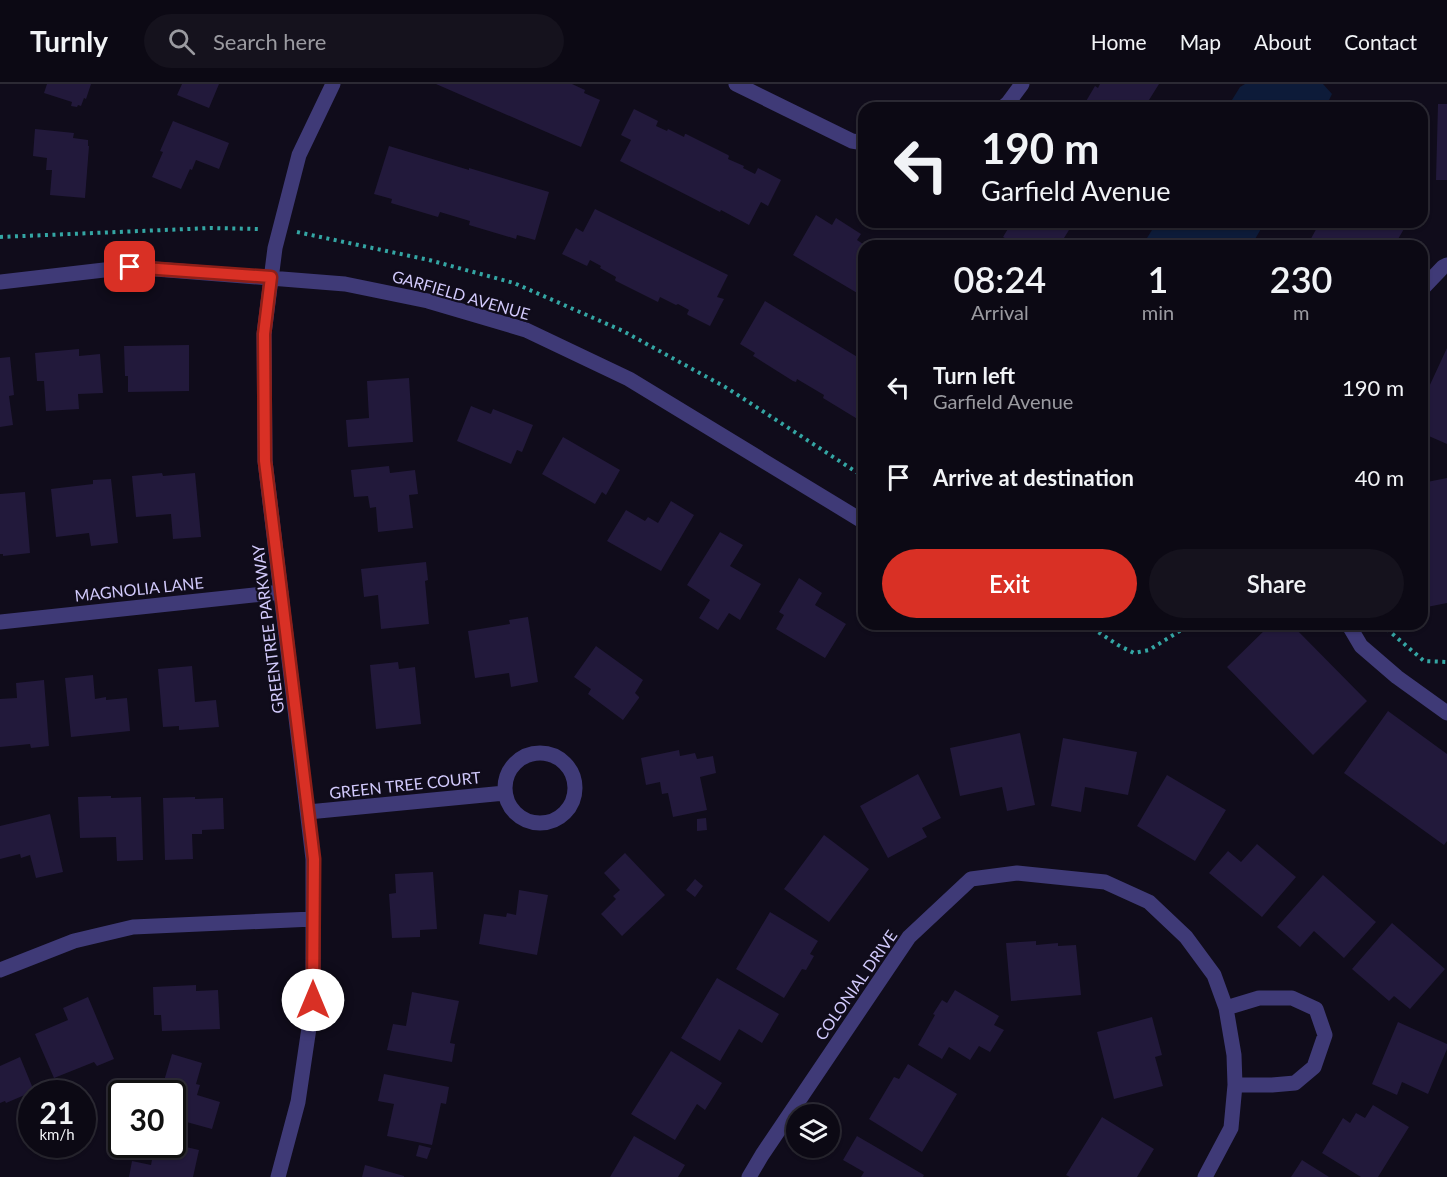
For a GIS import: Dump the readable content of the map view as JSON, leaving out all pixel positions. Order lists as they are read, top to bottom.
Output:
{
  "streets": {
    "street": [
      "GARFIELD AVENUE",
      "MAGNOLIA LANE",
      "GREENTREE PARKWAY",
      "GREEN TREE COURT",
      "COLONIAL DRIVE"
    ]
  },
  "crossings": [
    ["GARFIELD AVENUE", "GREENTREE PARKWAY"],
    ["MAGNOLIA LANE", "GREENTREE PARKWAY"],
    ["GREENTREE PARKWAY", "GREEN TREE COURT"]
  ],
  "page": {
    "header": "Turnly",
    "search": "Search here",
    "nav": [
      "Home",
      "Map",
      "About",
      "Contact"
    ],
    "turn": ["190 m", "Garfield Avenue"],
    "eta": [
      "08:24",
      "Arrival",
      "1",
      "min",
      "230",
      "m"
    ],
    "list": [
      {
        "name": "Turn left",
        "note": "Garfield Avenue",
        "value": "190 m"
      },
      {
        "name": "Arrive at destination",
        "value": "40 m"
      }
    ],
    "buttons": ["Exit", "Share"],
    "speed": "21 km/h",
    "limit": "30"
  }
}
